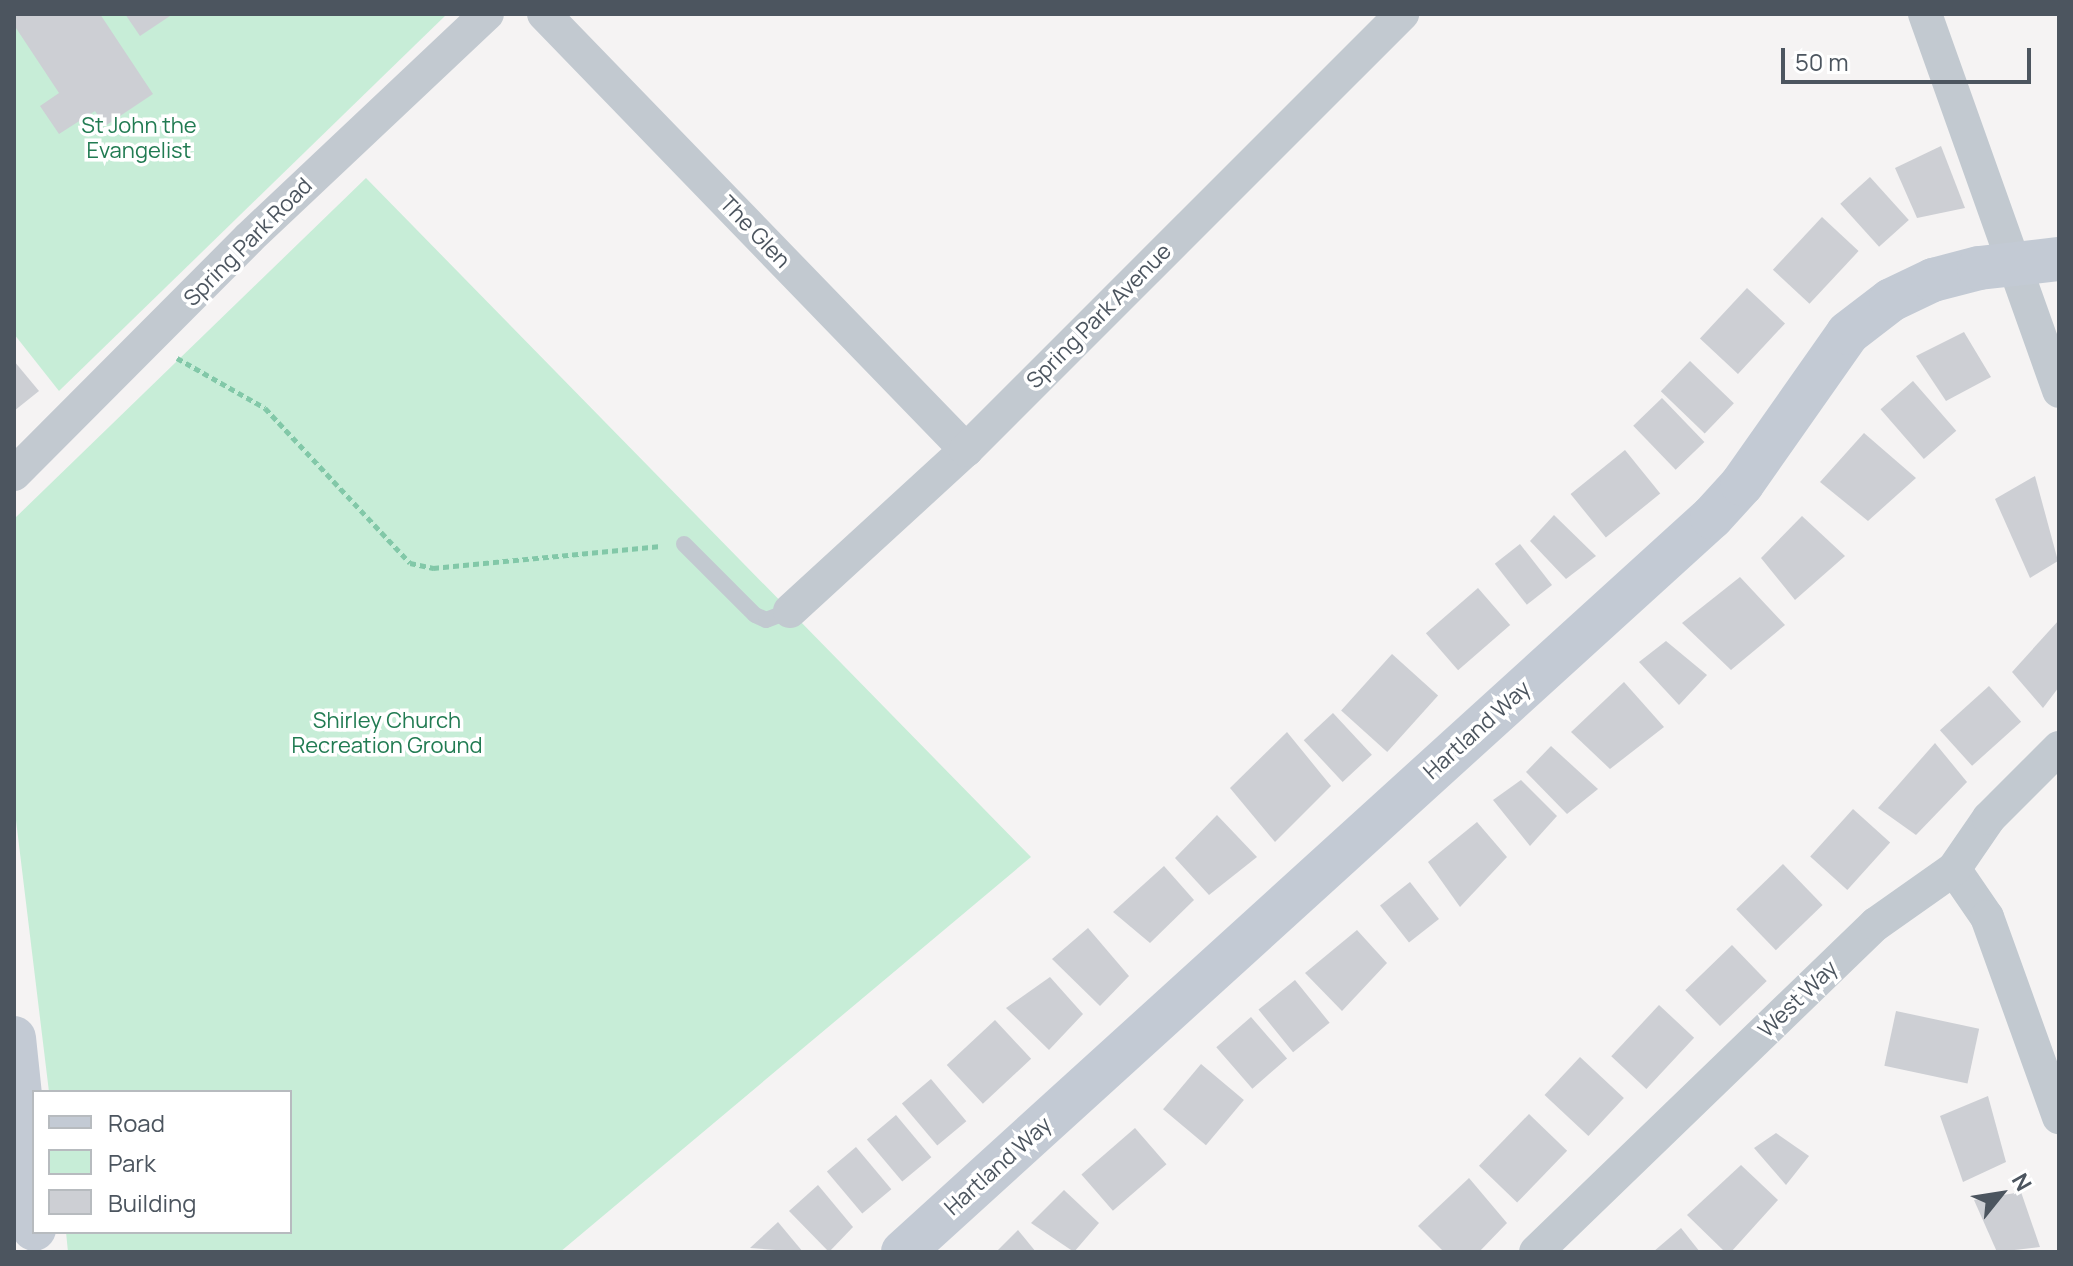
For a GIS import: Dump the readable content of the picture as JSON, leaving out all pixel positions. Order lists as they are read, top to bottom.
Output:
{
  "streets": {
    "street": [
      "The Glen",
      "Spring Park Road",
      "Spring Park Avenue",
      "Hartland Way",
      "West Way"
    ]
  },
  "crossings": [
    ["The Glen", "Spring Park Avenue"]
  ],
  "parks": ["St John the Evangelist", "Shirley Church Recreation Ground"],
  "legend": ["Road", "Park", "Building"],
  "scale_bar": "50 m",
  "north": "top right"
}
